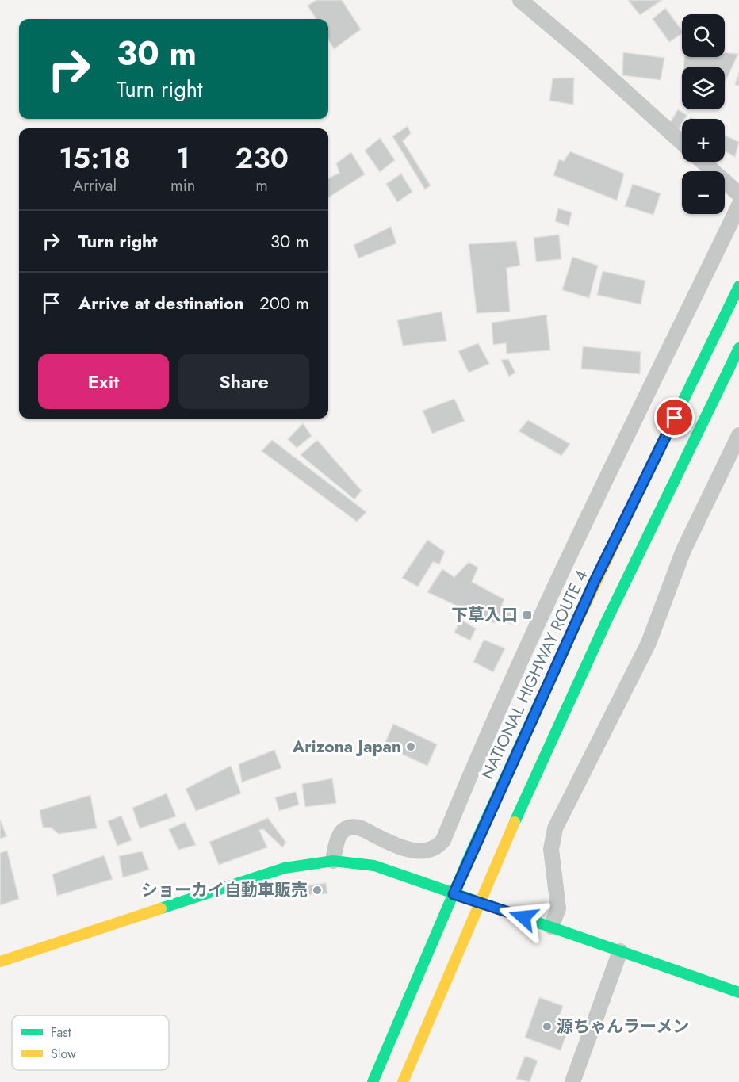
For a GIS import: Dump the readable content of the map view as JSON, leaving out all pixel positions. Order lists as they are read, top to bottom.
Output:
{
  "streets": {
    "main road": ["NATIONAL HIGHWAY ROUTE 4"]
  },
  "places": {
    "transit": ["下草入口"],
    "other": ["Arizona Japan", "ショーカイ自動車販売", "源ちゃんラーメン"]
  },
  "legend": ["Fast", "Slow"],
  "page": {
    "map_buttons": ["+", "−"],
    "turn": ["30 m", "Turn right"],
    "eta": [
      "15:18",
      "Arrival",
      "1",
      "min",
      "230",
      "m"
    ],
    "list": [
      {
        "name": "Turn right",
        "value": "30 m"
      },
      {
        "name": "Arrive at destination",
        "value": "200 m"
      }
    ],
    "buttons": ["Exit", "Share"]
  }
}
